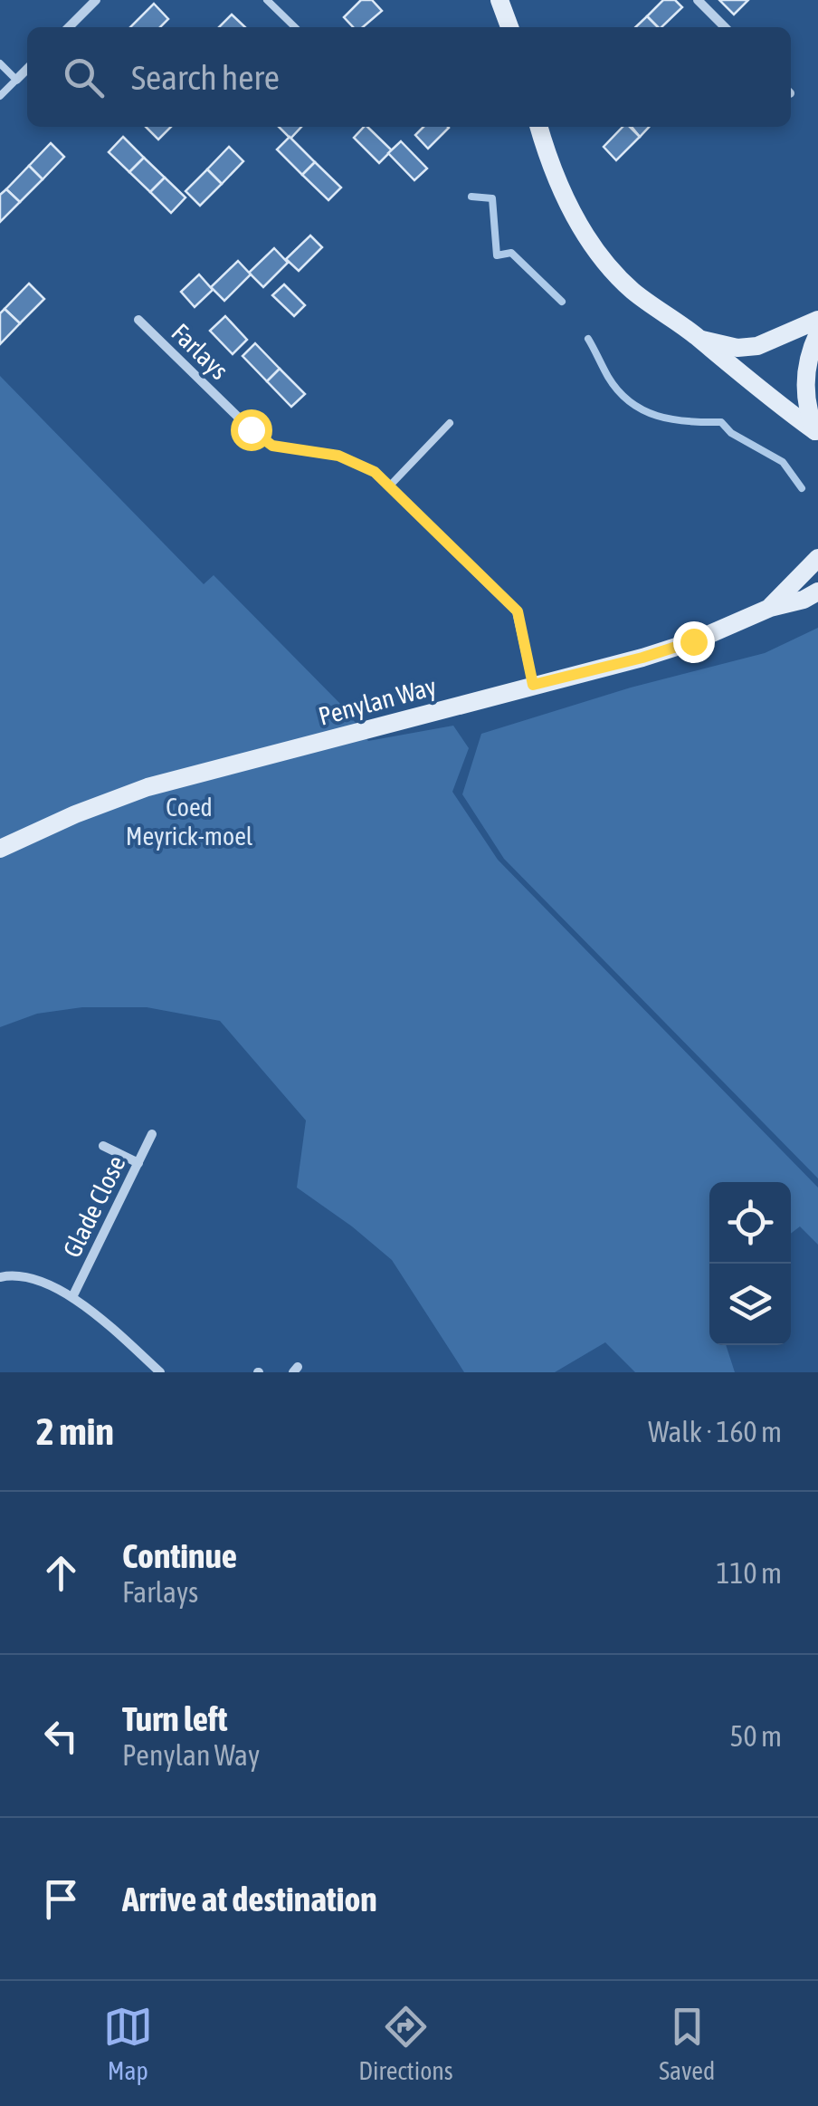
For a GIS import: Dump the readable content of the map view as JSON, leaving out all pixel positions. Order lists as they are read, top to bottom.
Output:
{
  "streets": {
    "street": ["Farlays", "Penylan Way", "Glade Close"]
  },
  "crossings": [
    ["Farlays", "Penylan Way"]
  ],
  "parks": ["Coed Meyrick-moel"],
  "page": {
    "search": "Search here",
    "heading": ["2 min", "Walk · 160 m"],
    "list": [
      ["Continue", "Farlays", "110 m"],
      ["Turn left", "Penylan Way", "50 m"],
      "Arrive at destination"
    ],
    "nav": ["Map", "Directions", "Saved"]
  }
}
